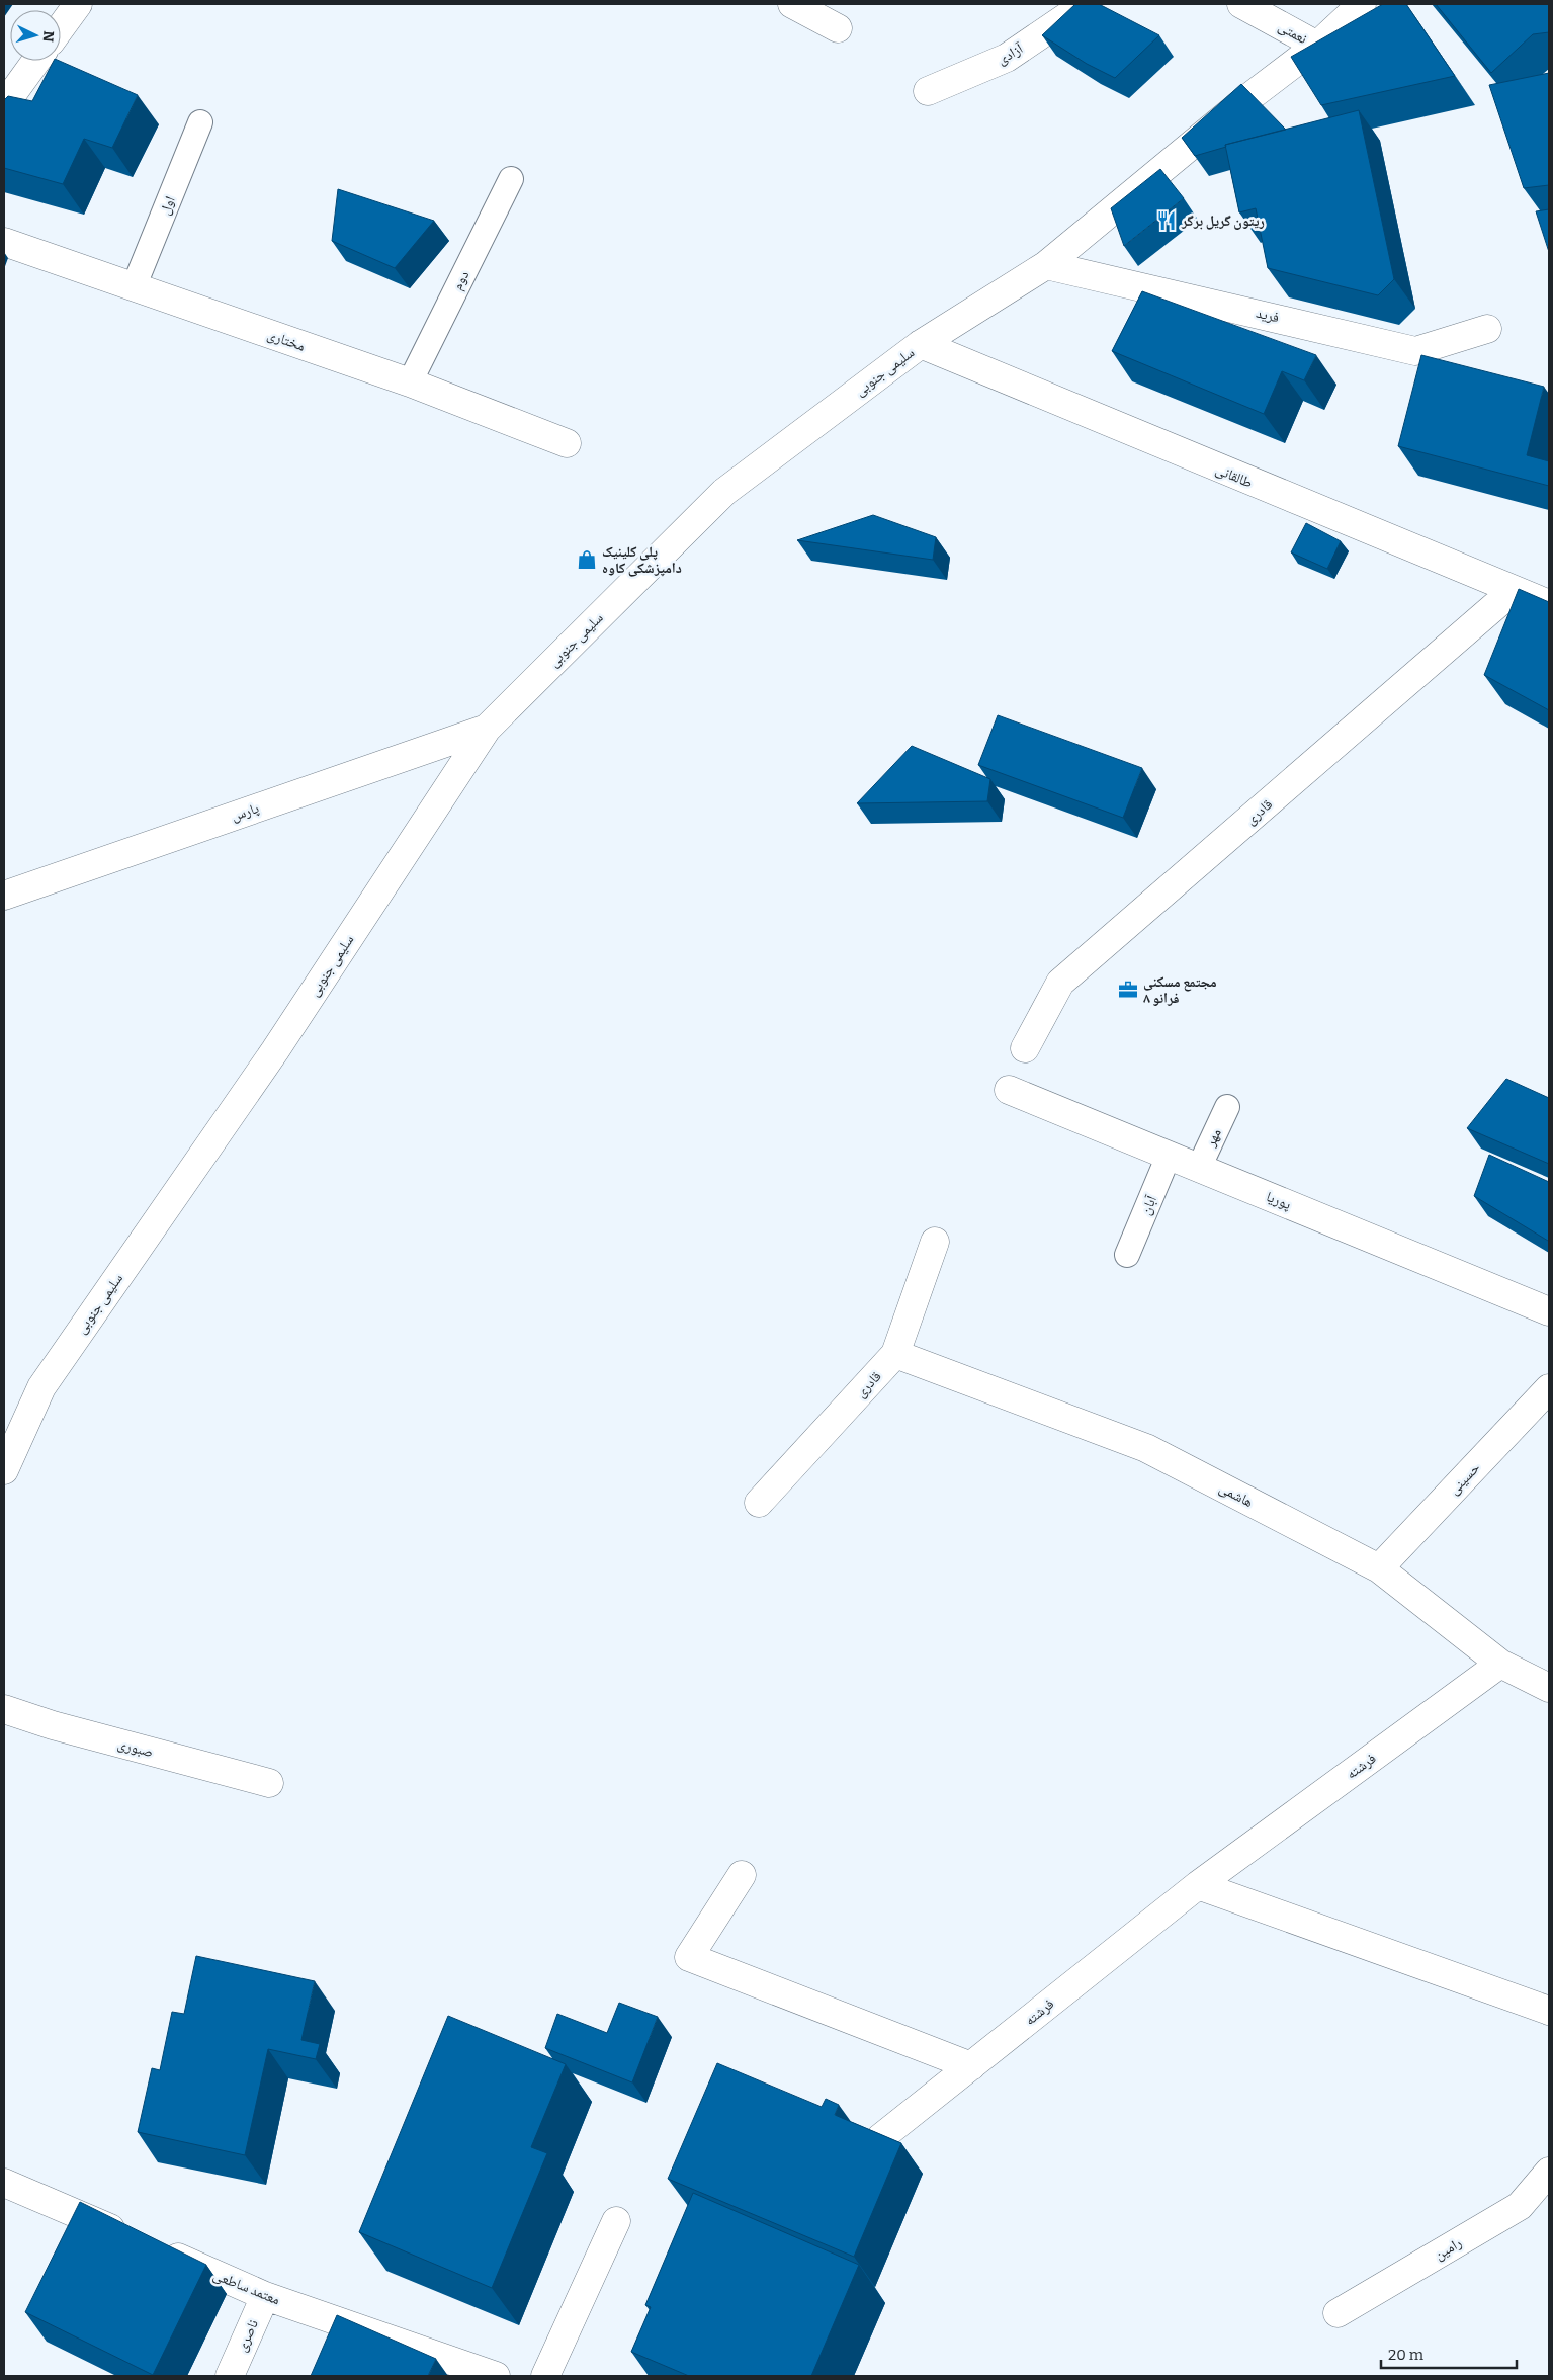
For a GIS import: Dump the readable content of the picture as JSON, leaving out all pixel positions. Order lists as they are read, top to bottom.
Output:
{
  "streets": {
    "street": [
      "نعمتی",
      "آزادی",
      "فرید",
      "مختاری",
      "سلیمی جنوبی",
      "طالقانی",
      "پارس",
      "قادری",
      "پوریا",
      "حسینی",
      "هاشمی",
      "صبوری",
      "فرشته",
      "رامین",
      "معتمد ساطعی",
      "ناصری"
    ],
    "lane": [
      "اول",
      "دوم",
      "مهر",
      "آبان"
    ]
  },
  "crossings": [
    ["نعمتی", "سلیمی جنوبی"],
    ["اول", "مختاری"],
    ["دوم", "مختاری"],
    ["فرید", "سلیمی جنوبی"],
    ["سلیمی جنوبی", "طالقانی"],
    ["سلیمی جنوبی", "پارس"],
    ["طالقانی", "قادری"],
    ["قادری", "هاشمی"],
    ["مهر", "پوریا"],
    ["پوریا", "آبان"],
    ["حسینی", "هاشمی"],
    ["هاشمی", "فرشته"],
    ["معتمد ساطعی", "ناصری"]
  ],
  "places": {
    "restaurant": ["ریتون گریل برگر"],
    "shop": ["پلی کلینیک دامپزشکی کاوه"],
    "office": ["مجتمع مسکنی فرانو ۸"]
  },
  "scale_bar": "20 m",
  "north": "right"
}
